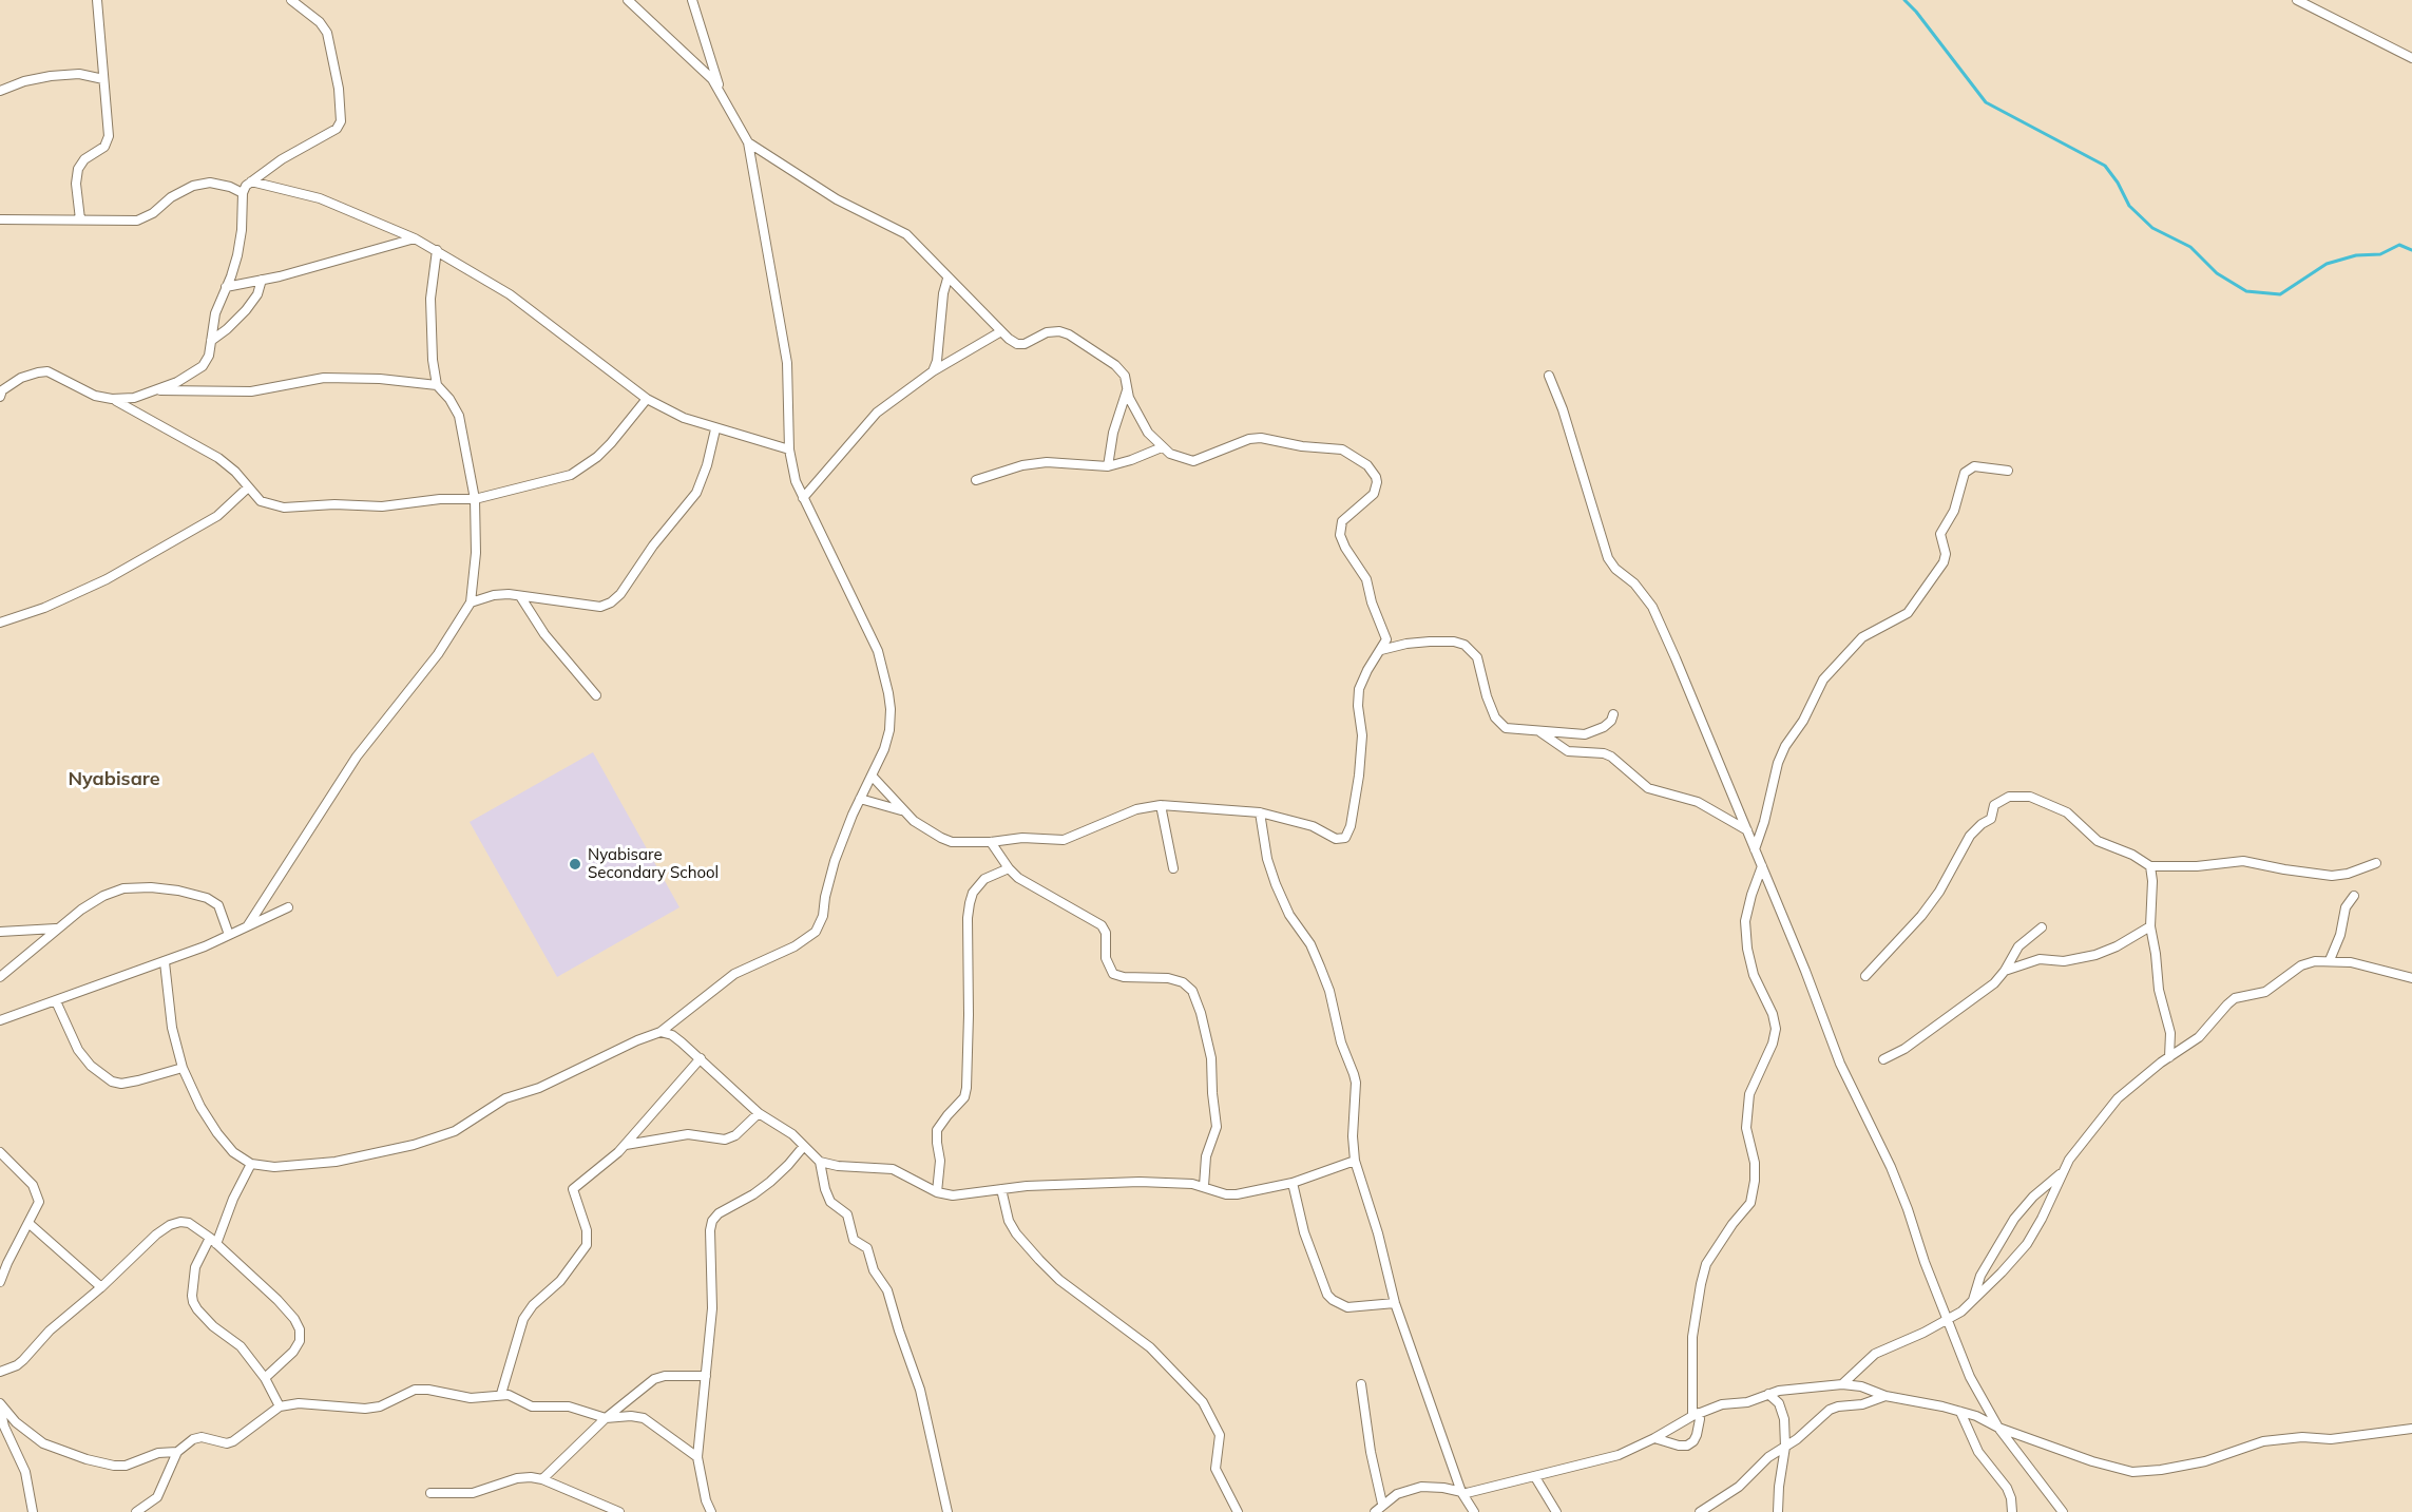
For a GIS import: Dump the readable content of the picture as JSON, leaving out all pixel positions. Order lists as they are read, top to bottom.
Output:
{
  "districts": ["Nyabisare"],
  "places": ["Nyabisare Secondary School"]
}
